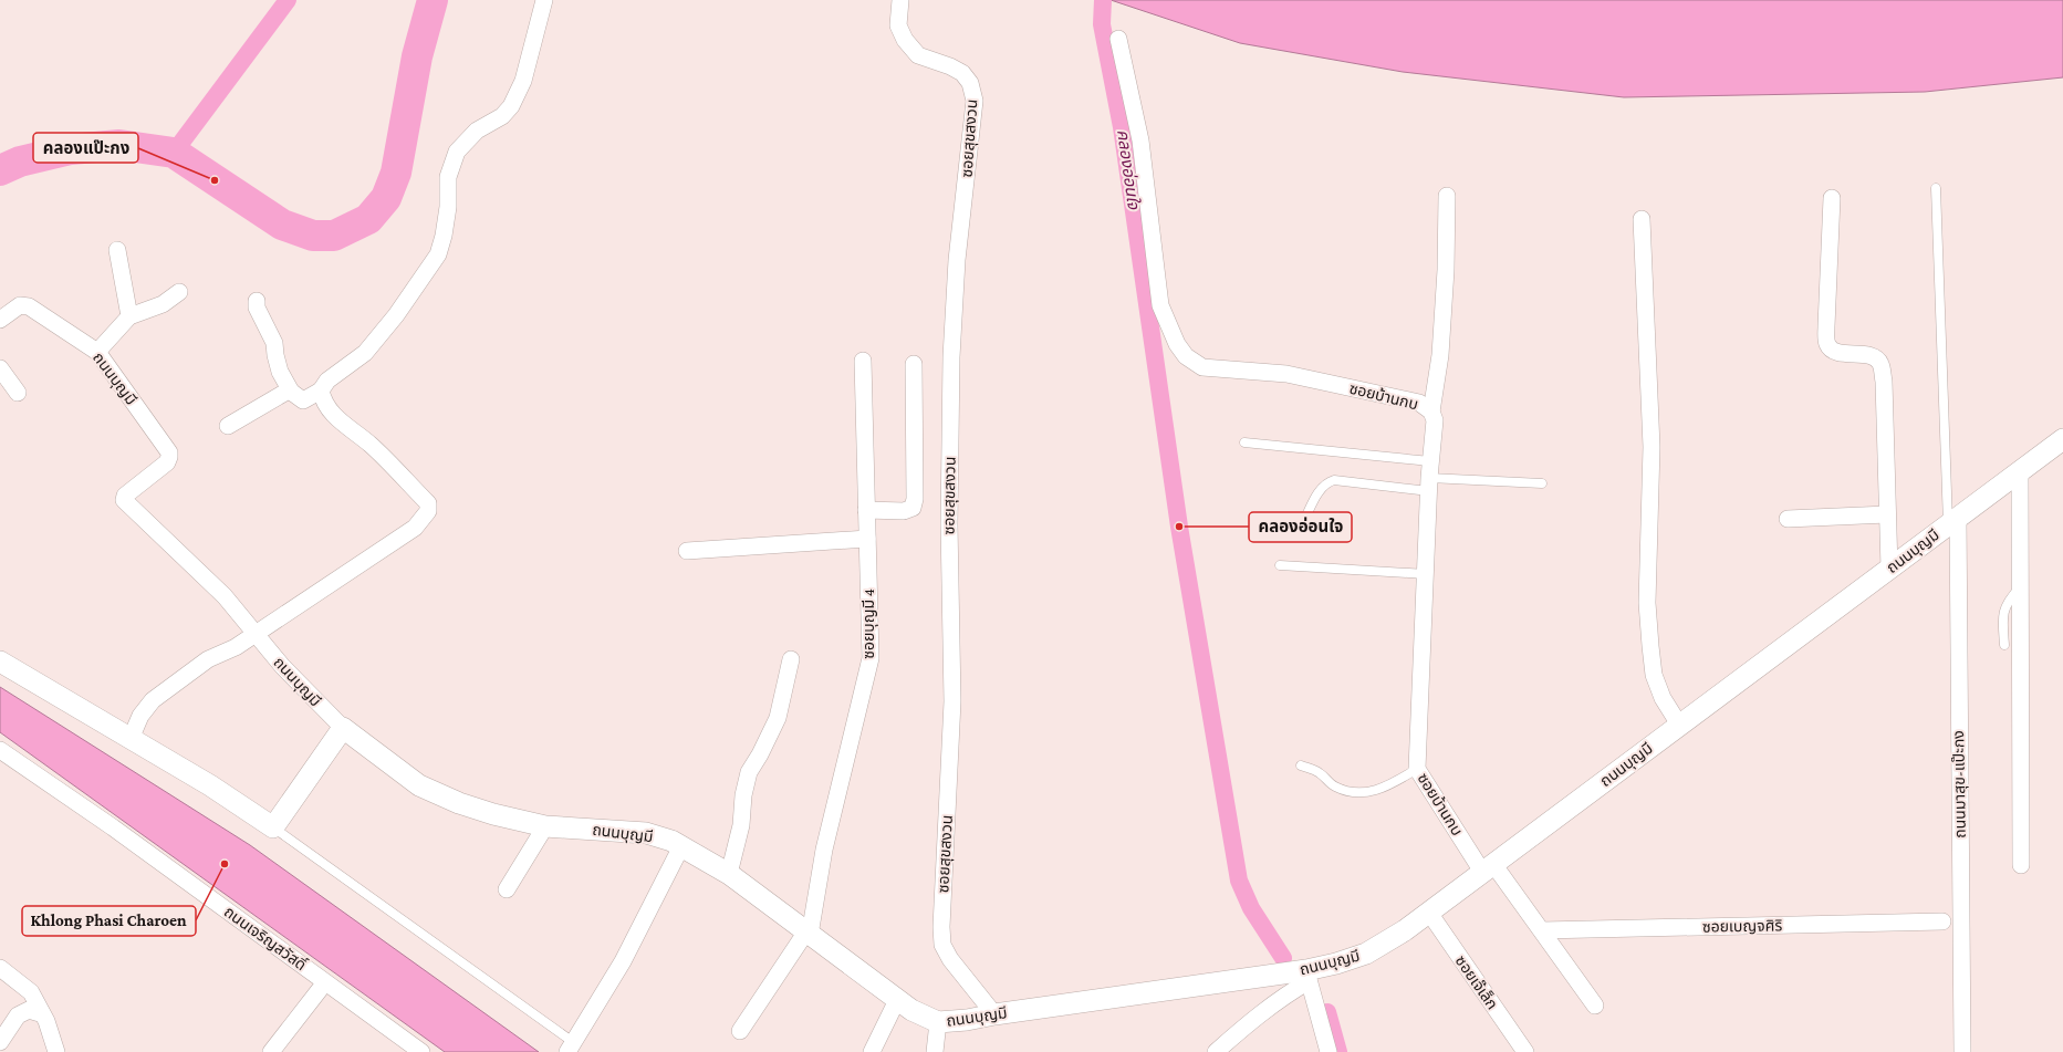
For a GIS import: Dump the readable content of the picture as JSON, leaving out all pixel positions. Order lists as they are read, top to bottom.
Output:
{
  "streets": {
    "street": [
      "ซอยสุขสงวน",
      "ถนนบุญมี",
      "ซอยบ้านกบ",
      "ซอยบุญมี 4",
      "ถนนมาสุข-แป๊ะกง",
      "ซอยเบญจศิริ",
      "ถนนเจริญสวัสดิ์",
      "ซอยเจ๊เล็ก"
    ]
  },
  "crossings": [
    ["ซอยสุขสงวน", "ถนนบุญมี"],
    ["ถนนบุญมี", "ซอยบ้านกบ"],
    ["ถนนบุญมี", "ซอยบุญมี 4"],
    ["ถนนบุญมี", "ถนนมาสุข-แป๊ะกง"],
    ["ถนนบุญมี", "ซอยเจ๊เล็ก"]
  ],
  "water": ["คลองอ่อนใจ"],
  "places": ["คลองแป๊ะกง", "คลองอ่อนใจ", "Khlong Phasi Charoen"]
}
